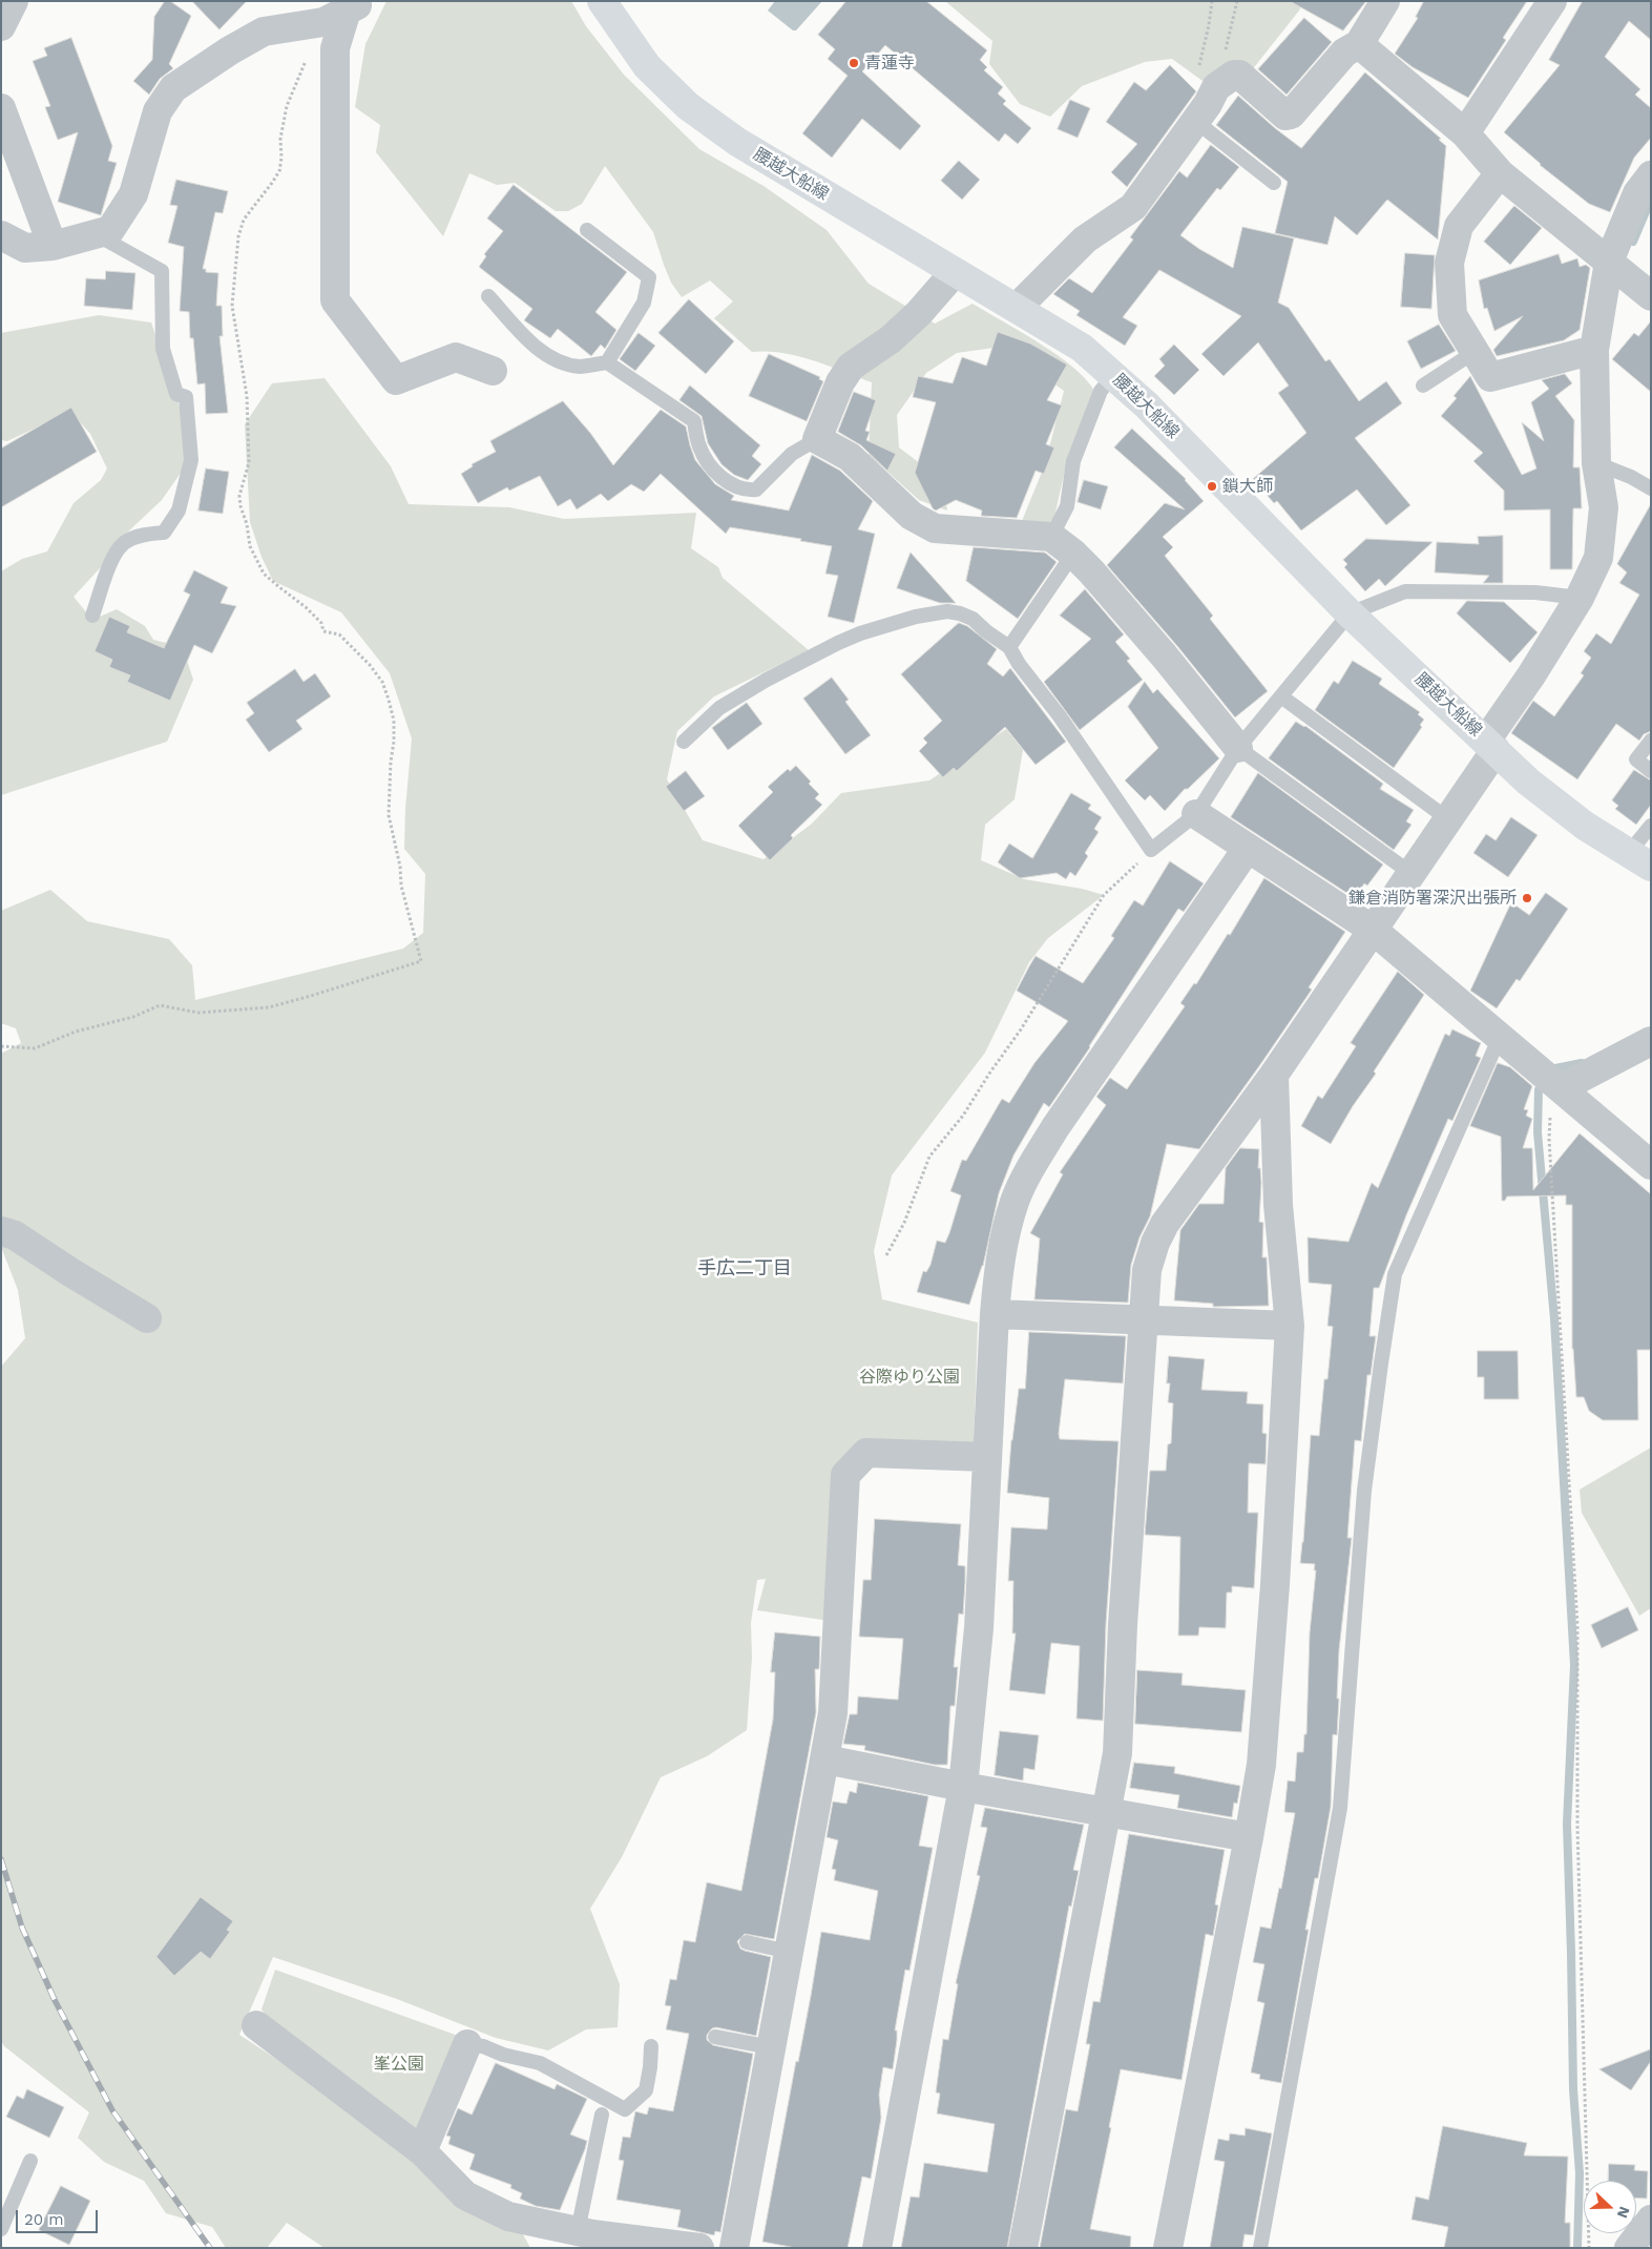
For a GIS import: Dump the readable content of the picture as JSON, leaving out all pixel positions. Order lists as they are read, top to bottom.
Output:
{
  "streets": {
    "main road": ["腰越大船線"]
  },
  "districts": ["手広二丁目"],
  "parks": ["谷際ゆり公園", "峯公園"],
  "places": ["青蓮寺", "鎖大師", "鎌倉消防署深沢出張所"],
  "scale_bar": "20 m",
  "north": "right"
}
